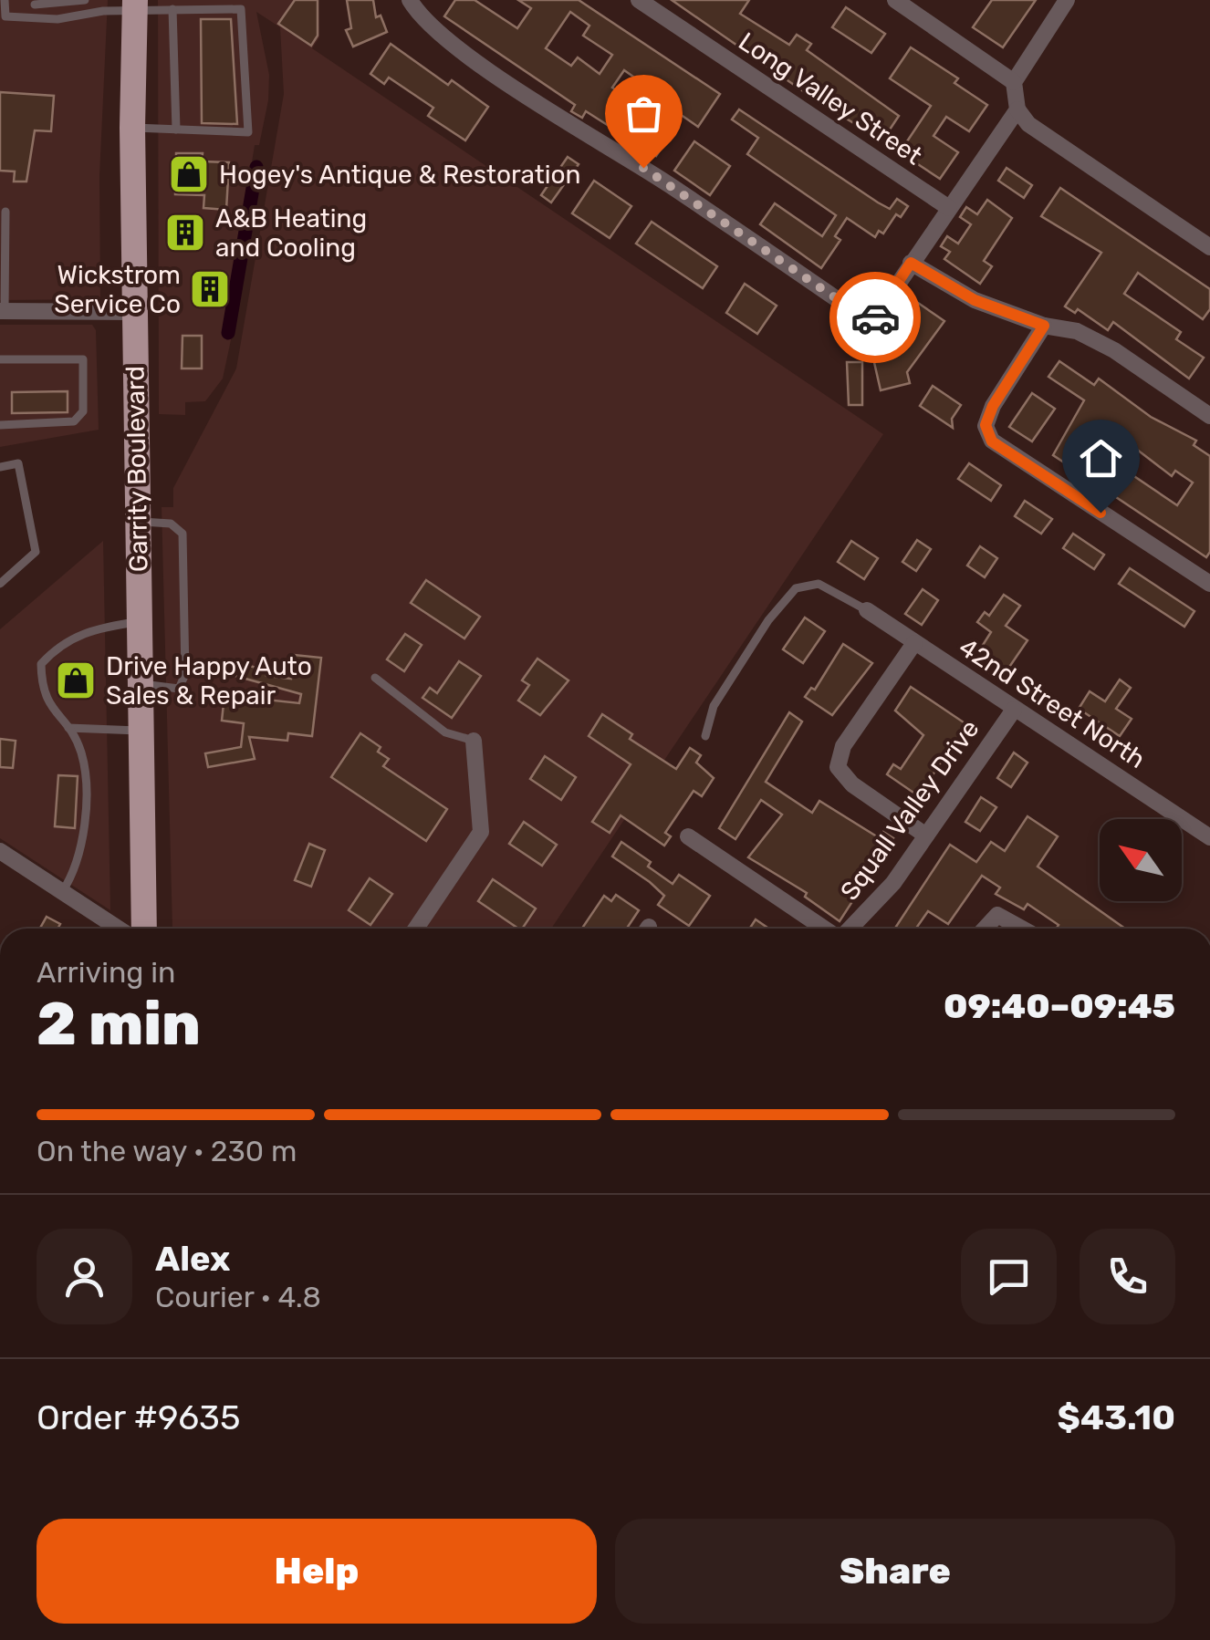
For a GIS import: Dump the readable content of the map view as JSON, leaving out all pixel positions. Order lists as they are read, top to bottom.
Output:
{
  "streets": {
    "main road": ["Garrity Boulevard"],
    "street": ["Long Valley Street", "42nd Street North", "Squall Valley Drive"]
  },
  "crossings": [
    ["42nd Street North", "Squall Valley Drive"]
  ],
  "places": {
    "shop": ["Hogey's Antique & Restoration", "Drive Happy Auto Sales & Repair"],
    "building": ["A&B Heating and Cooling", "Wickstrom Service Co"]
  },
  "north": "top left",
  "page": {
    "heading": ["2 min", "Arriving in", "09:40–09:45"],
    "panel": [
      "Alex",
      "Courier · 4.8",
      "Order #9635",
      "$43.10"
    ],
    "bar": "On the way · 230 m",
    "buttons": ["Help", "Share"]
  }
}
